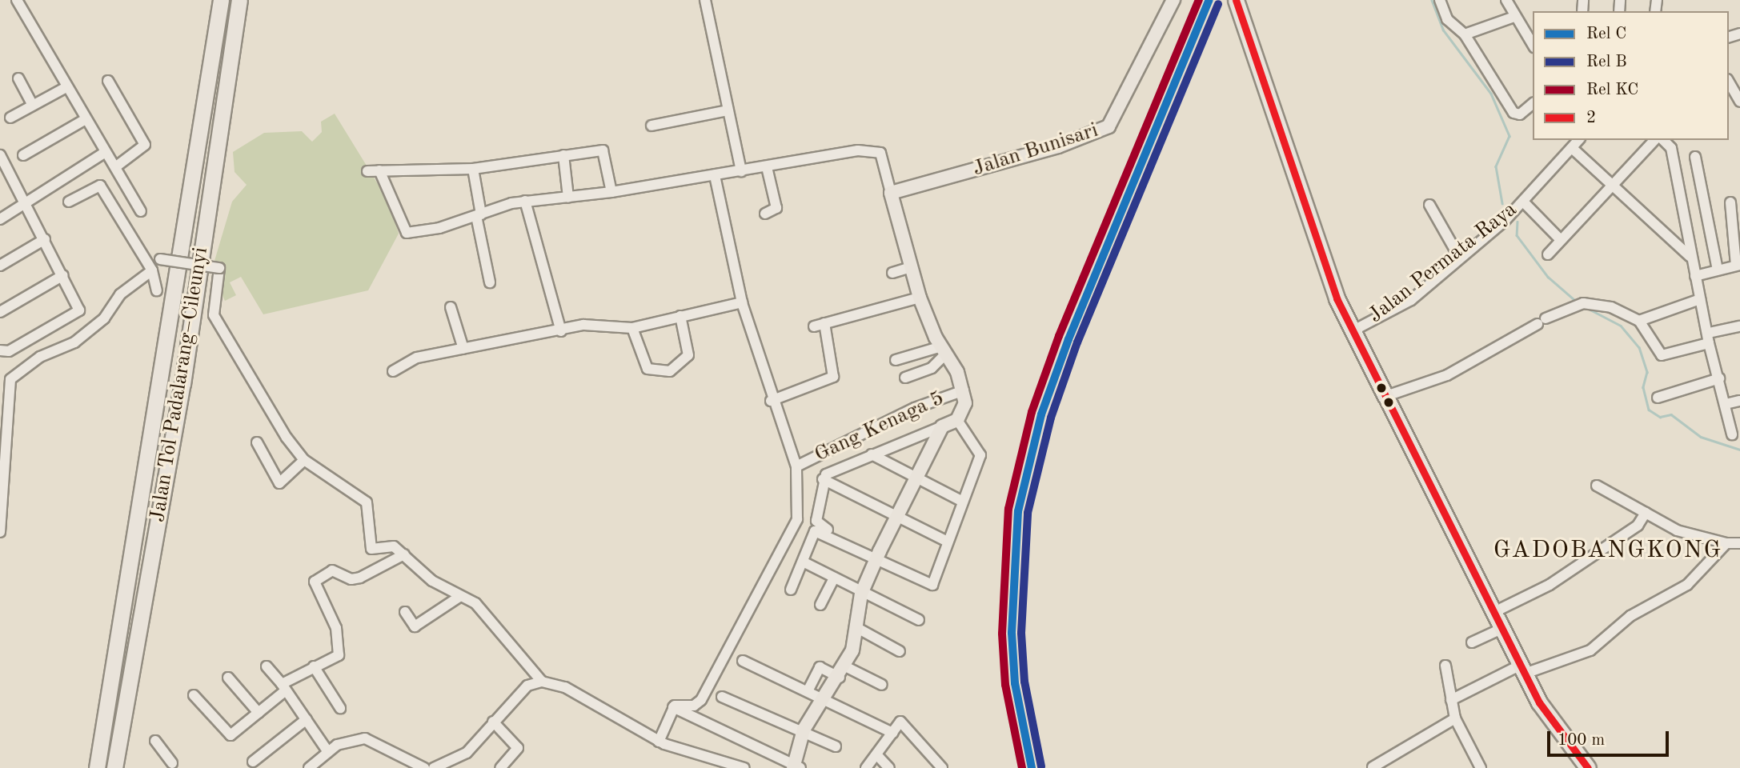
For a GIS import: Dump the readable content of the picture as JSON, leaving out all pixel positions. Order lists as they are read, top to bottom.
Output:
{
  "streets": {
    "highway": ["Jalan Tol Padalarang–Cileunyi"],
    "main road": ["Jalan Bunisari"],
    "street": ["Jalan Permata Raya", "Gang Kenaga 5"]
  },
  "districts": ["GADOBANGKONG"],
  "lines": [
    "rail line C",
    "rail line KC",
    "transit line 2",
    "rail line B"
  ],
  "legend": [
    "Rel C",
    "Rel B",
    "Rel KC",
    "2"
  ],
  "scale_bar": "100 m"
}
